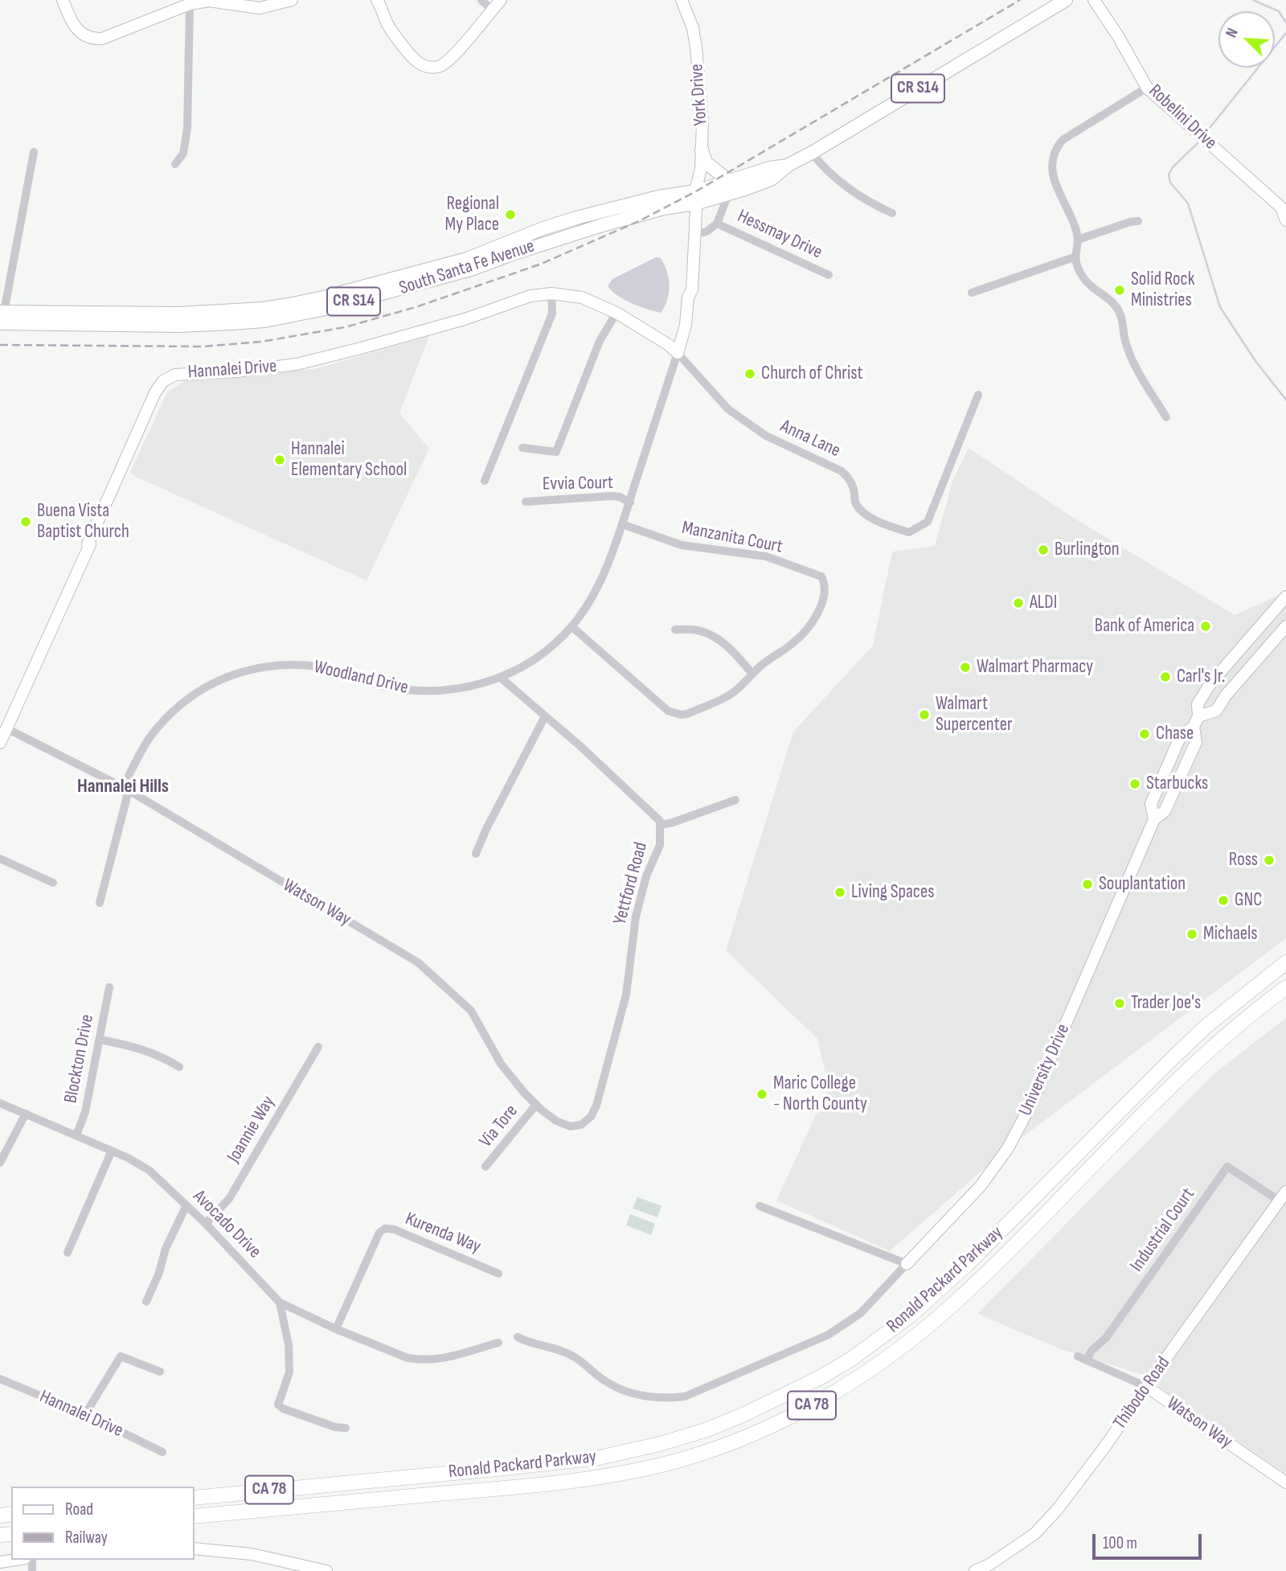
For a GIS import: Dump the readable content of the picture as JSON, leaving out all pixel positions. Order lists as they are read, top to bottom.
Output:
{
  "streets": {
    "highway": ["Ronald Packard Parkway", "CA 78"],
    "main road": ["CR S14", "South Santa Fe Avenue"],
    "street": [
      "York Drive",
      "Robelini Drive",
      "Hessmay Drive",
      "Hannalei Drive",
      "Anna Lane",
      "Evvia Court",
      "Manzanita Court",
      "Woodland Drive",
      "Yettford Road",
      "Watson Way",
      "Blockton Drive",
      "University Drive",
      "Via Tore",
      "Joannie Way",
      "Avocado Drive",
      "Industrial Court",
      "Kurenda Way",
      "Thibodo Road"
    ]
  },
  "crossings": [
    ["York Drive", "South Santa Fe Avenue"],
    ["York Drive", "Woodland Drive"],
    ["Hessmay Drive", "South Santa Fe Avenue"],
    ["Hessmay Drive", "Woodland Drive"],
    ["South Santa Fe Avenue", "Woodland Drive"],
    ["Hannalei Drive", "Anna Lane"],
    ["Hannalei Drive", "Woodland Drive"],
    ["Hannalei Drive", "Watson Way"],
    ["Anna Lane", "Woodland Drive"],
    ["Evvia Court", "Woodland Drive"],
    ["Manzanita Court", "Woodland Drive"],
    ["Woodland Drive", "Yettford Road"],
    ["Woodland Drive", "Watson Way"],
    ["Yettford Road", "Watson Way"],
    ["Watson Way", "Via Tore"],
    ["Watson Way", "Industrial Court"],
    ["Watson Way", "Thibodo Road"],
    ["Blockton Drive", "Avocado Drive"],
    ["Joannie Way", "Avocado Drive"],
    ["Avocado Drive", "Kurenda Way"],
    ["Industrial Court", "Thibodo Road"]
  ],
  "districts": ["Hannalei Hills"],
  "places": [
    "Regional My Place",
    "Solid Rock Ministries",
    "Church of Christ",
    "Hannalei Elementary School",
    "Buena Vista Baptist Church",
    "Burlington",
    "ALDI",
    "Bank of America",
    "Walmart Pharmacy",
    "Carl's Jr.",
    "Walmart Supercenter",
    "Chase",
    "Starbucks",
    "Ross",
    "Souplantation",
    "Living Spaces",
    "GNC",
    "Michaels",
    "Trader Joe's",
    "Maric College - North County"
  ],
  "legend": ["Road", "Railway"],
  "scale_bar": "100 m",
  "north": "top left"
}
